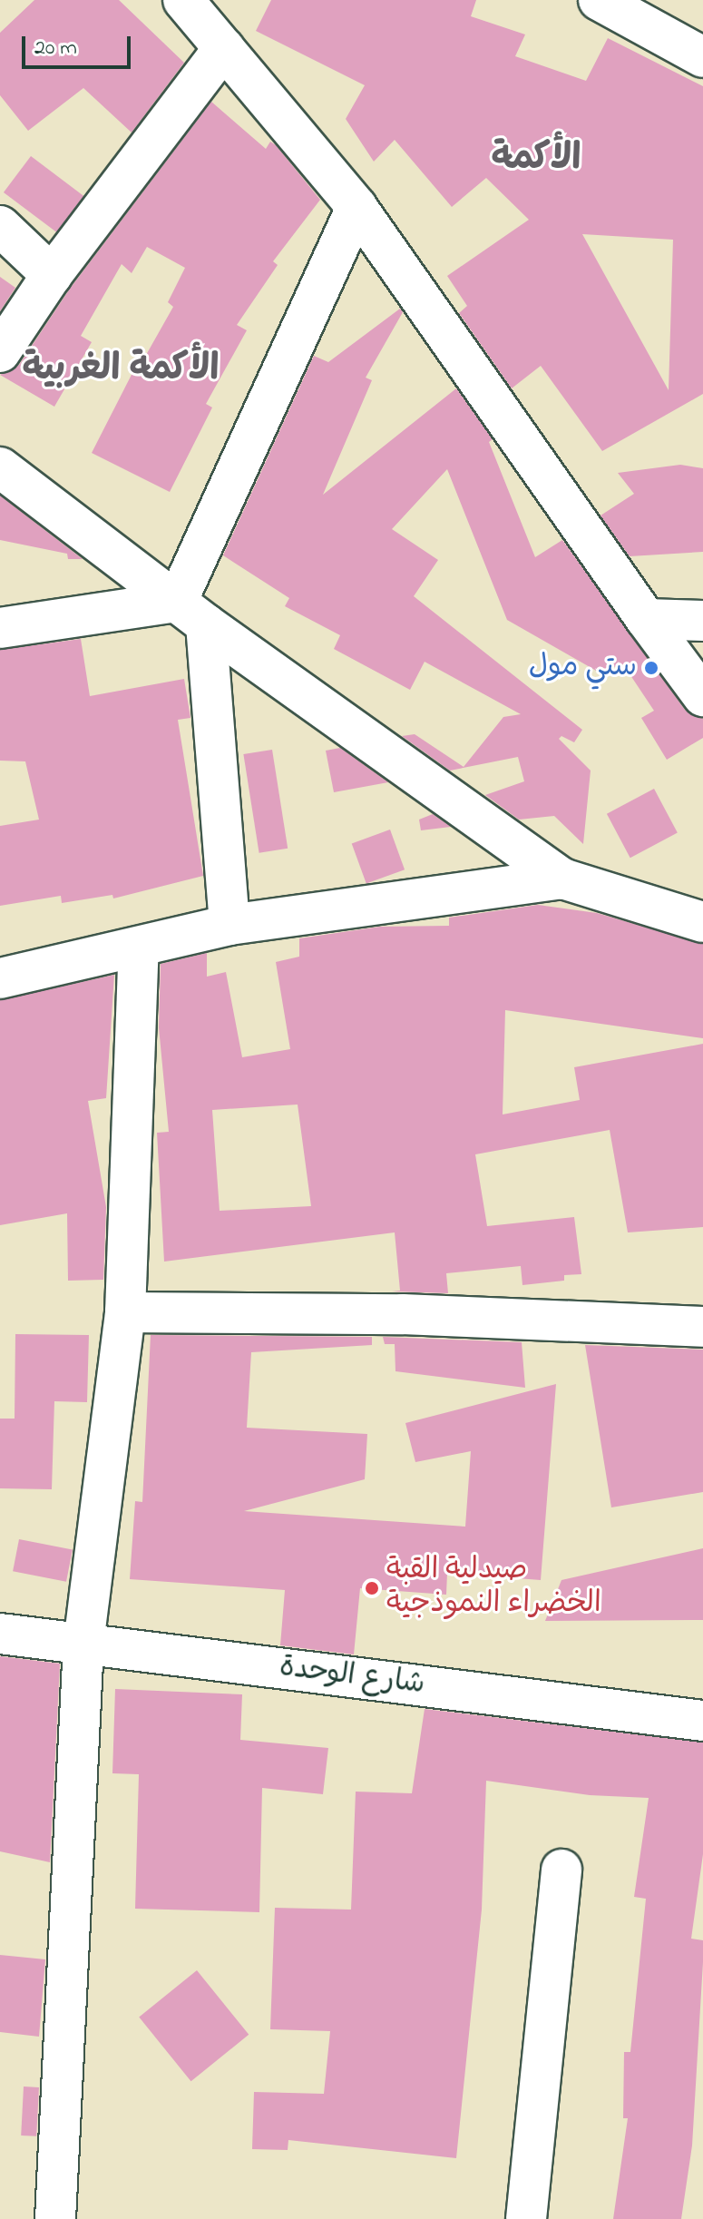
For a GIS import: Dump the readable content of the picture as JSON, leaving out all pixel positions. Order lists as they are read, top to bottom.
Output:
{
  "streets": {
    "street": ["شارع الوحدة"]
  },
  "districts": ["الأكمة", "الأكمة الغربية"],
  "places": ["ستي مول", "صيدلية القبة الخضراء النموذجية"],
  "scale_bar": "20 m"
}
